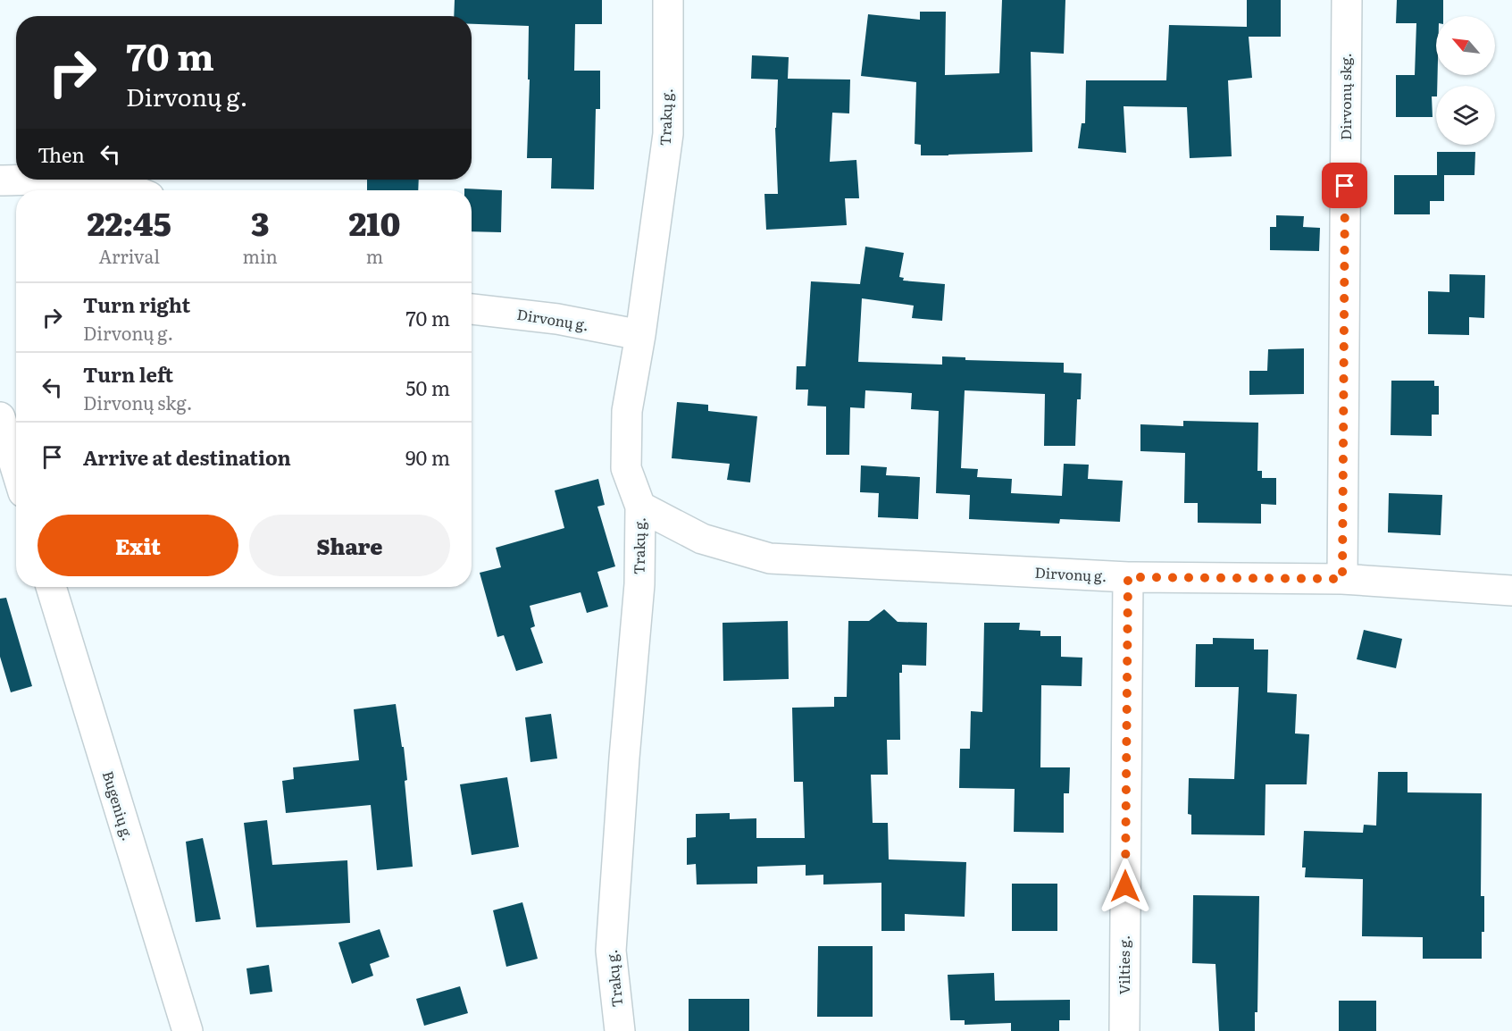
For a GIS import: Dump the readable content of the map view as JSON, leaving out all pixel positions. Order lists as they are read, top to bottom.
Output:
{
  "streets": {
    "street": [
      "Dirvonų skg.",
      "Trakų g.",
      "Dirvonų g.",
      "Bugenių g.",
      "Vilties g."
    ]
  },
  "crossings": [
    ["Dirvonų skg.", "Dirvonų g."],
    ["Trakų g.", "Dirvonų g."],
    ["Dirvonų g.", "Vilties g."]
  ],
  "north": "top left",
  "page": {
    "turn": ["70 m", "Dirvonų g."],
    "then": "Then",
    "eta": [
      "22:45",
      "Arrival",
      "3",
      "min",
      "210",
      "m"
    ],
    "list": [
      {
        "name": "Turn right",
        "note": "Dirvonų g.",
        "value": "70 m"
      },
      {
        "name": "Turn left",
        "note": "Dirvonų skg.",
        "value": "50 m"
      },
      {
        "name": "Arrive at destination",
        "value": "90 m"
      }
    ],
    "buttons": ["Exit", "Share"]
  }
}
